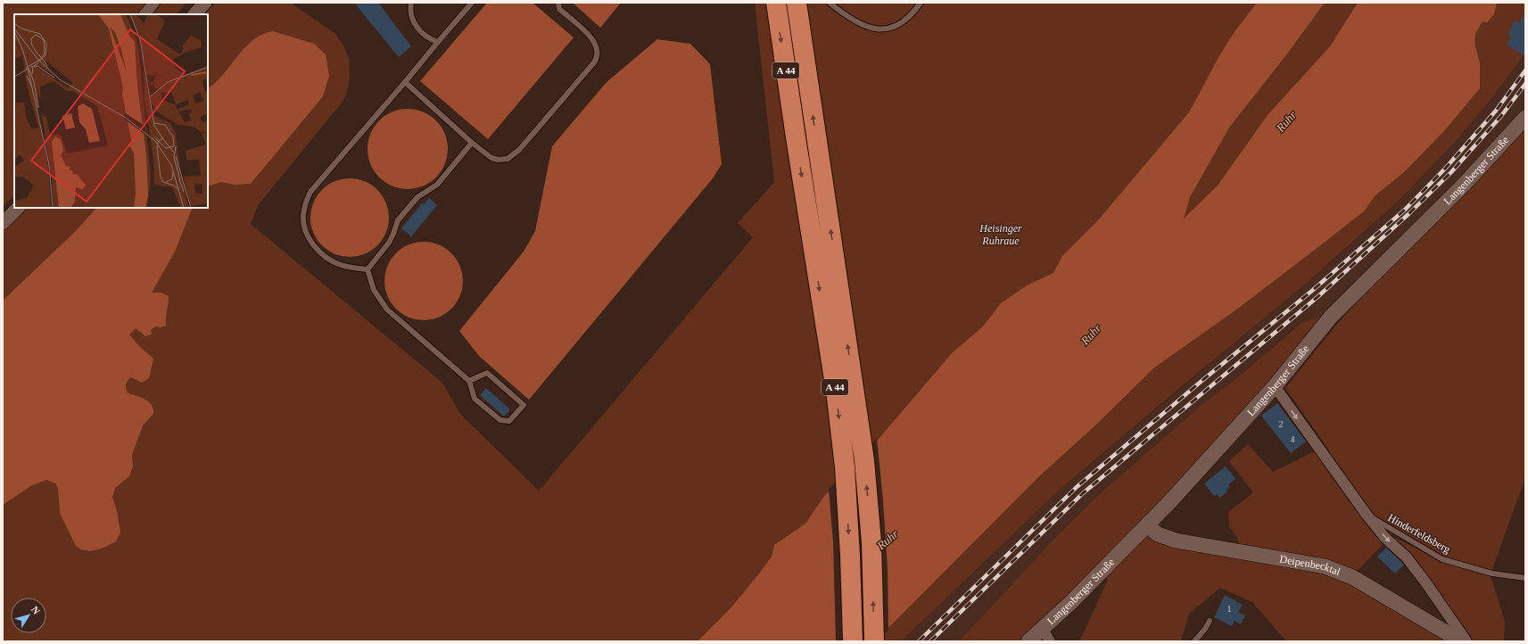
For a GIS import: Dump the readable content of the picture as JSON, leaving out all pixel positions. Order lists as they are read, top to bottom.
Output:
{
  "streets": {
    "highway": ["A 44"],
    "main road": ["Langenberger Straße", "Deipenbecktal"],
    "lane": ["Hinderfeldsberg"]
  },
  "crossings": [
    ["Langenberger Straße", "Deipenbecktal"]
  ],
  "water": ["Ruhr"],
  "parks": ["Heisinger Ruhraue"],
  "house_numbers": ["2", "4", "1"],
  "north": "top right"
}
